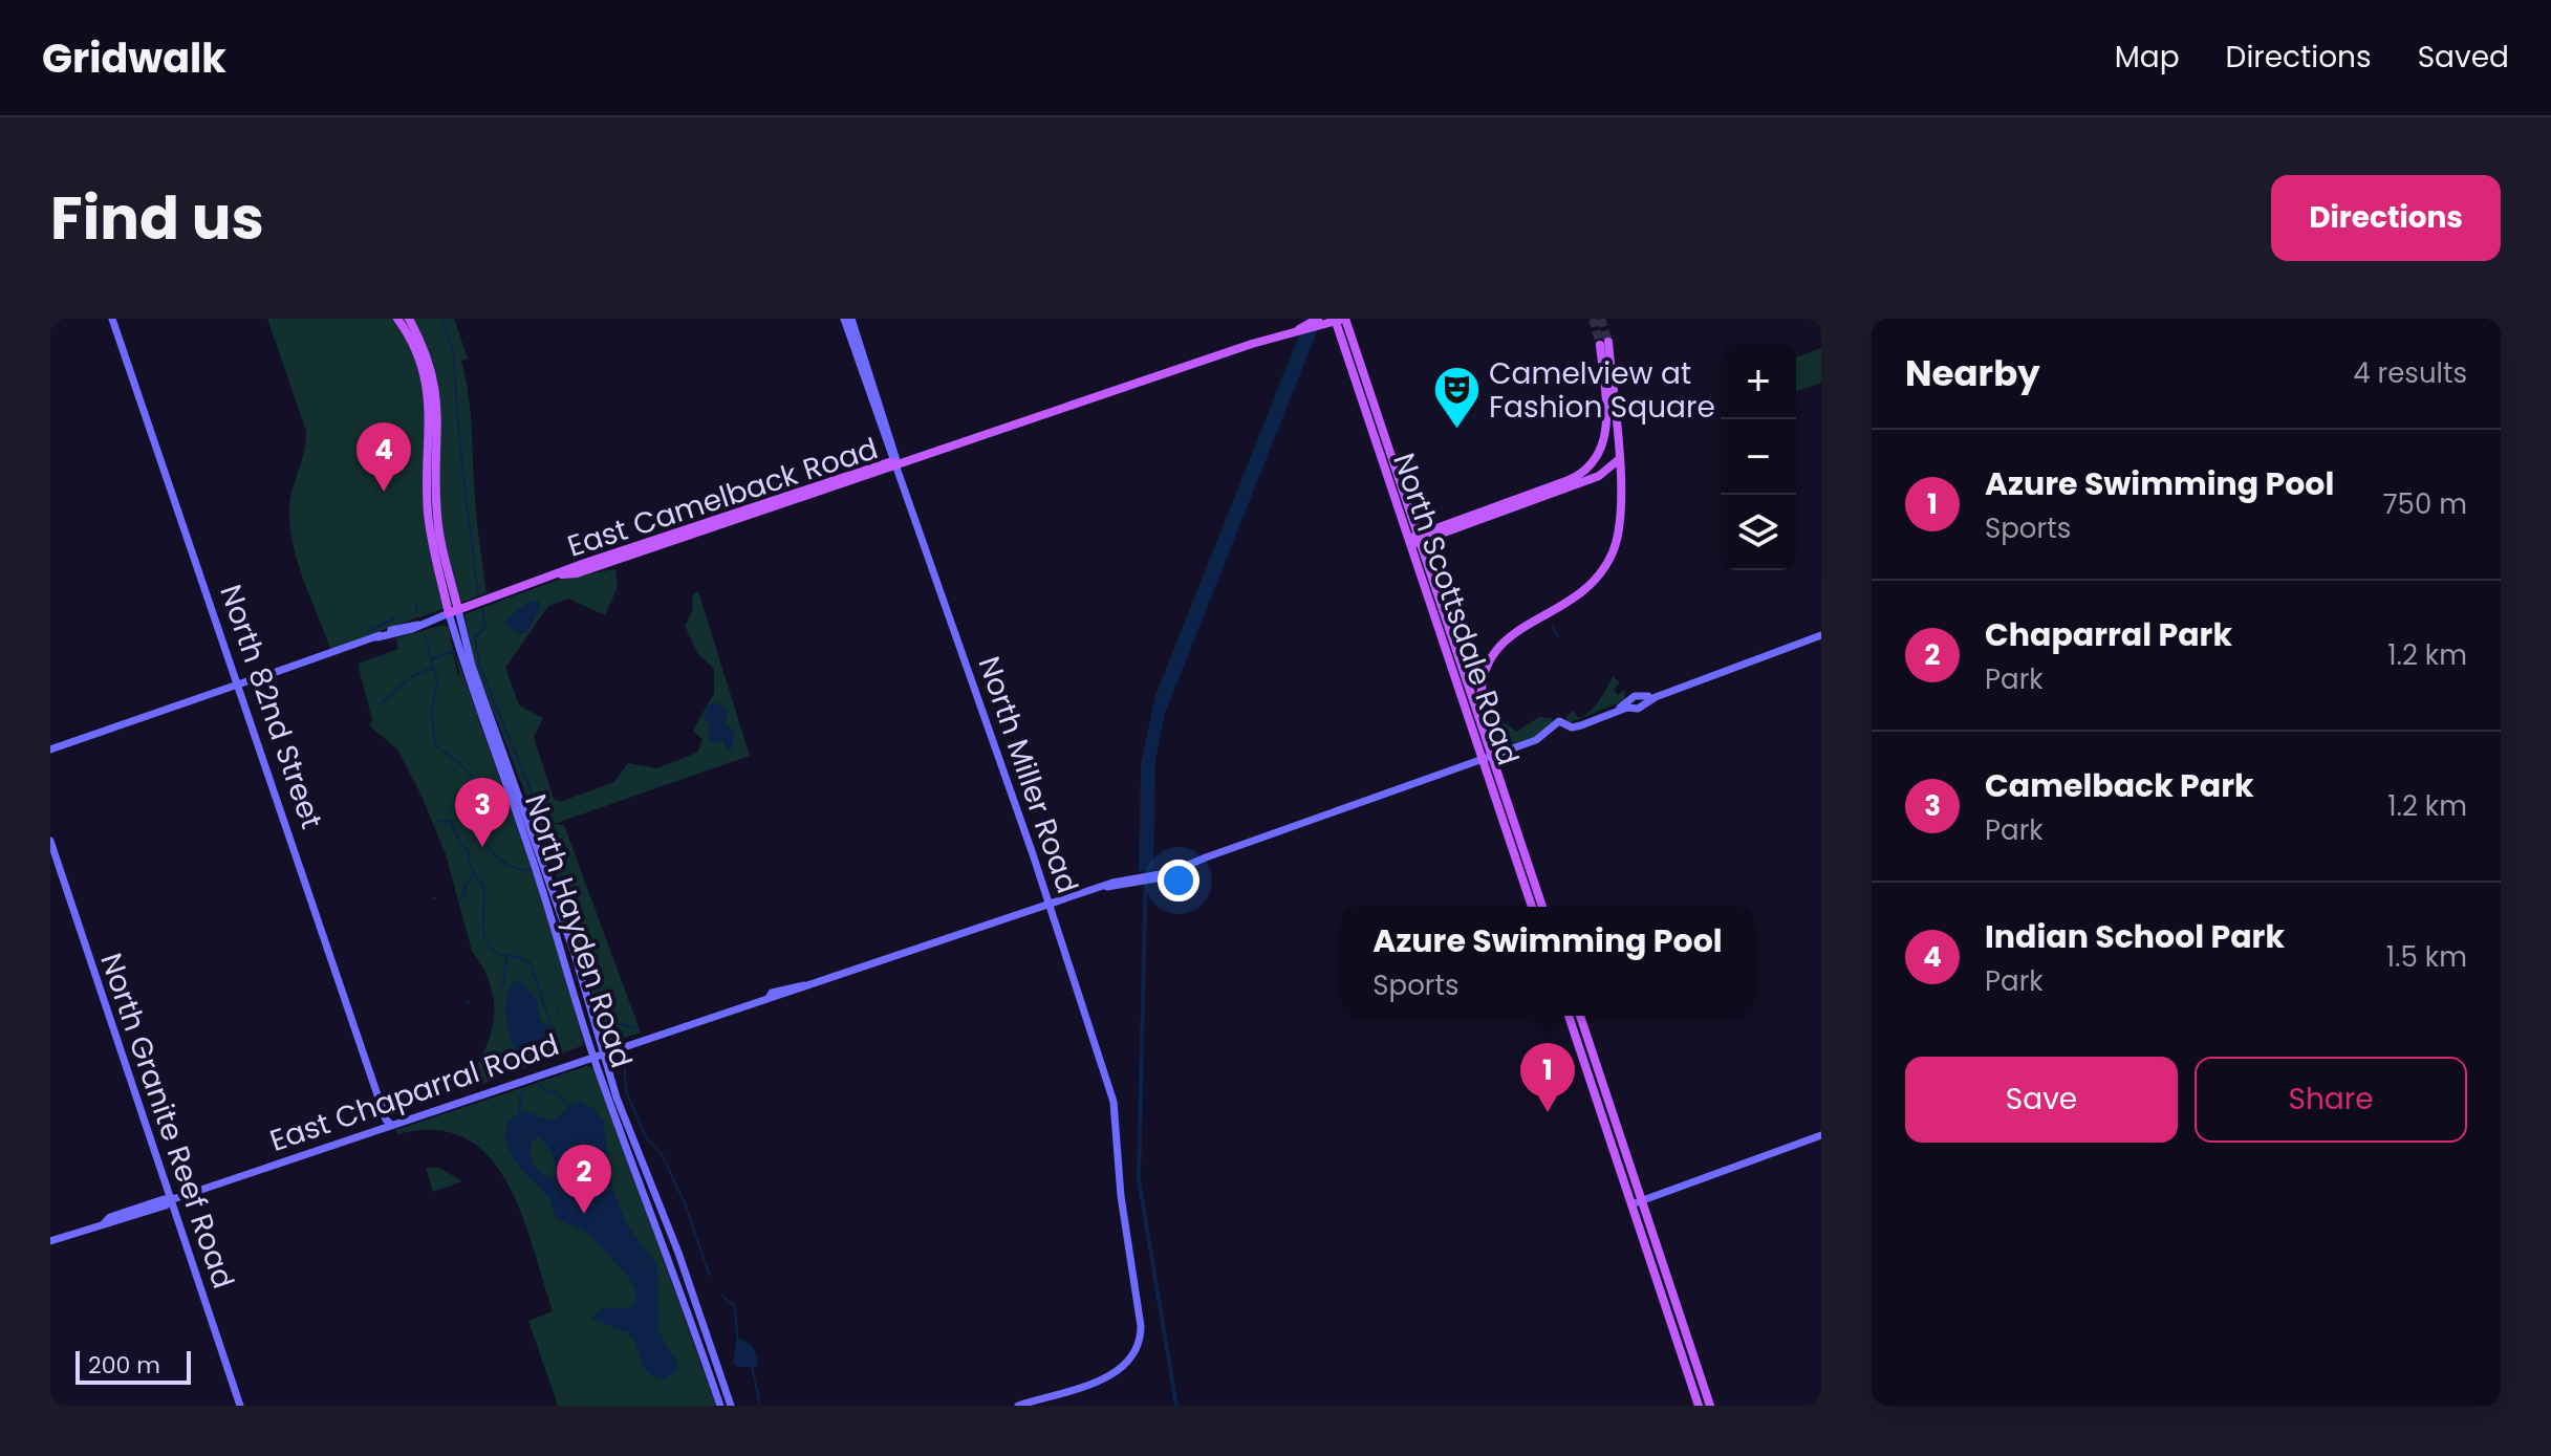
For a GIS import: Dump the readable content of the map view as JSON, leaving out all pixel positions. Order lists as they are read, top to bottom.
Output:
{
  "streets": {
    "main road": [
      "East Camelback Road",
      "North Scottsdale Road",
      "North 82nd Street",
      "North Miller Road",
      "North Hayden Road",
      "East Chaparral Road",
      "North Granite Reef Road"
    ]
  },
  "crossings": [
    ["East Camelback Road", "North Scottsdale Road"],
    ["East Camelback Road", "North 82nd Street"],
    ["East Camelback Road", "North Miller Road"],
    ["East Camelback Road", "North Hayden Road"],
    ["North Scottsdale Road", "East Chaparral Road"],
    ["North 82nd Street", "East Chaparral Road"],
    ["North Miller Road", "East Chaparral Road"],
    ["North Hayden Road", "East Chaparral Road"],
    ["East Chaparral Road", "North Granite Reef Road"]
  ],
  "places": {
    "theatre": ["Camelview at Fashion Square"]
  },
  "scale_bar": "200 m",
  "page": {
    "header": "Gridwalk",
    "nav": ["Map", "Directions", "Saved"],
    "title": "Find us",
    "buttons": [
      "Directions",
      ["Save", "Share"]
    ],
    "heading": ["Nearby", "4 results"],
    "map_buttons": ["+", "−"],
    "pins": [
      "4",
      "3",
      "1",
      "2"
    ],
    "list": [
      {
        "mark": "1",
        "name": "Azure Swimming Pool",
        "note": "Sports",
        "value": "750 m"
      },
      {
        "mark": "2",
        "name": "Chaparral Park",
        "note": "Park",
        "value": "1.2 km"
      },
      {
        "mark": "3",
        "name": "Camelback Park",
        "note": "Park",
        "value": "1.2 km"
      },
      {
        "mark": "4",
        "name": "Indian School Park",
        "note": "Park",
        "value": "1.5 km"
      }
    ],
    "popup": ["Azure Swimming Pool", "Sports"],
    "scale": "200 m"
  }
}
